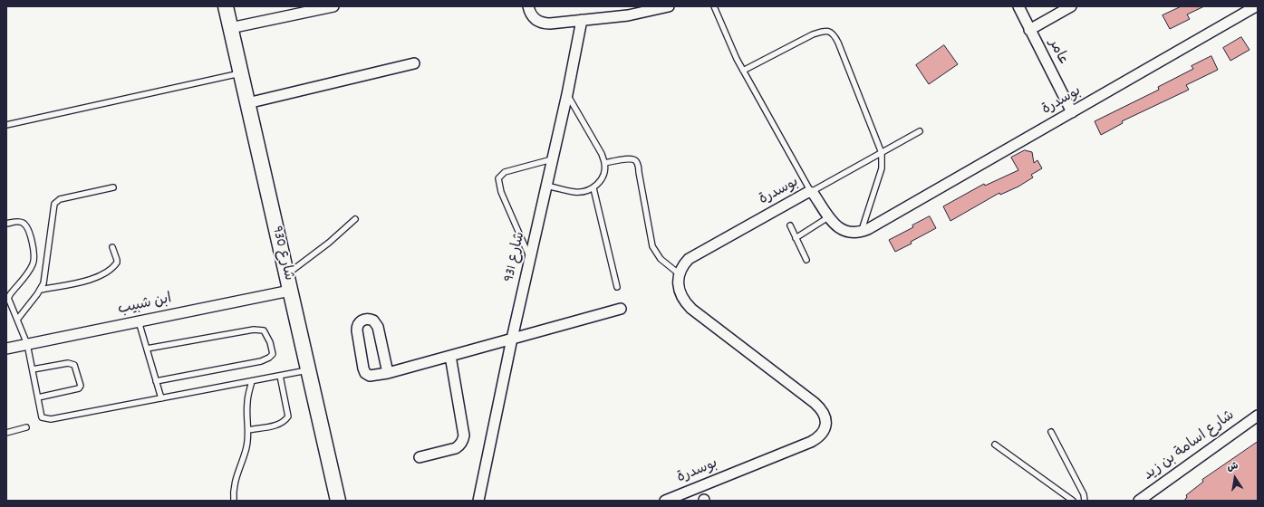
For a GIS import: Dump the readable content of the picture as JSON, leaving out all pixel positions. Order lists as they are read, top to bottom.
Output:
{
  "streets": {
    "street": [
      "عامر",
      "بوسدرة",
      "شارع 930",
      "شارع 931",
      "ابن شبيب",
      "شارع اسامة بن زيد"
    ]
  },
  "crossings": [
    ["عامر", "بوسدرة"],
    ["شارع 930", "ابن شبيب"]
  ],
  "north": "top"
}
